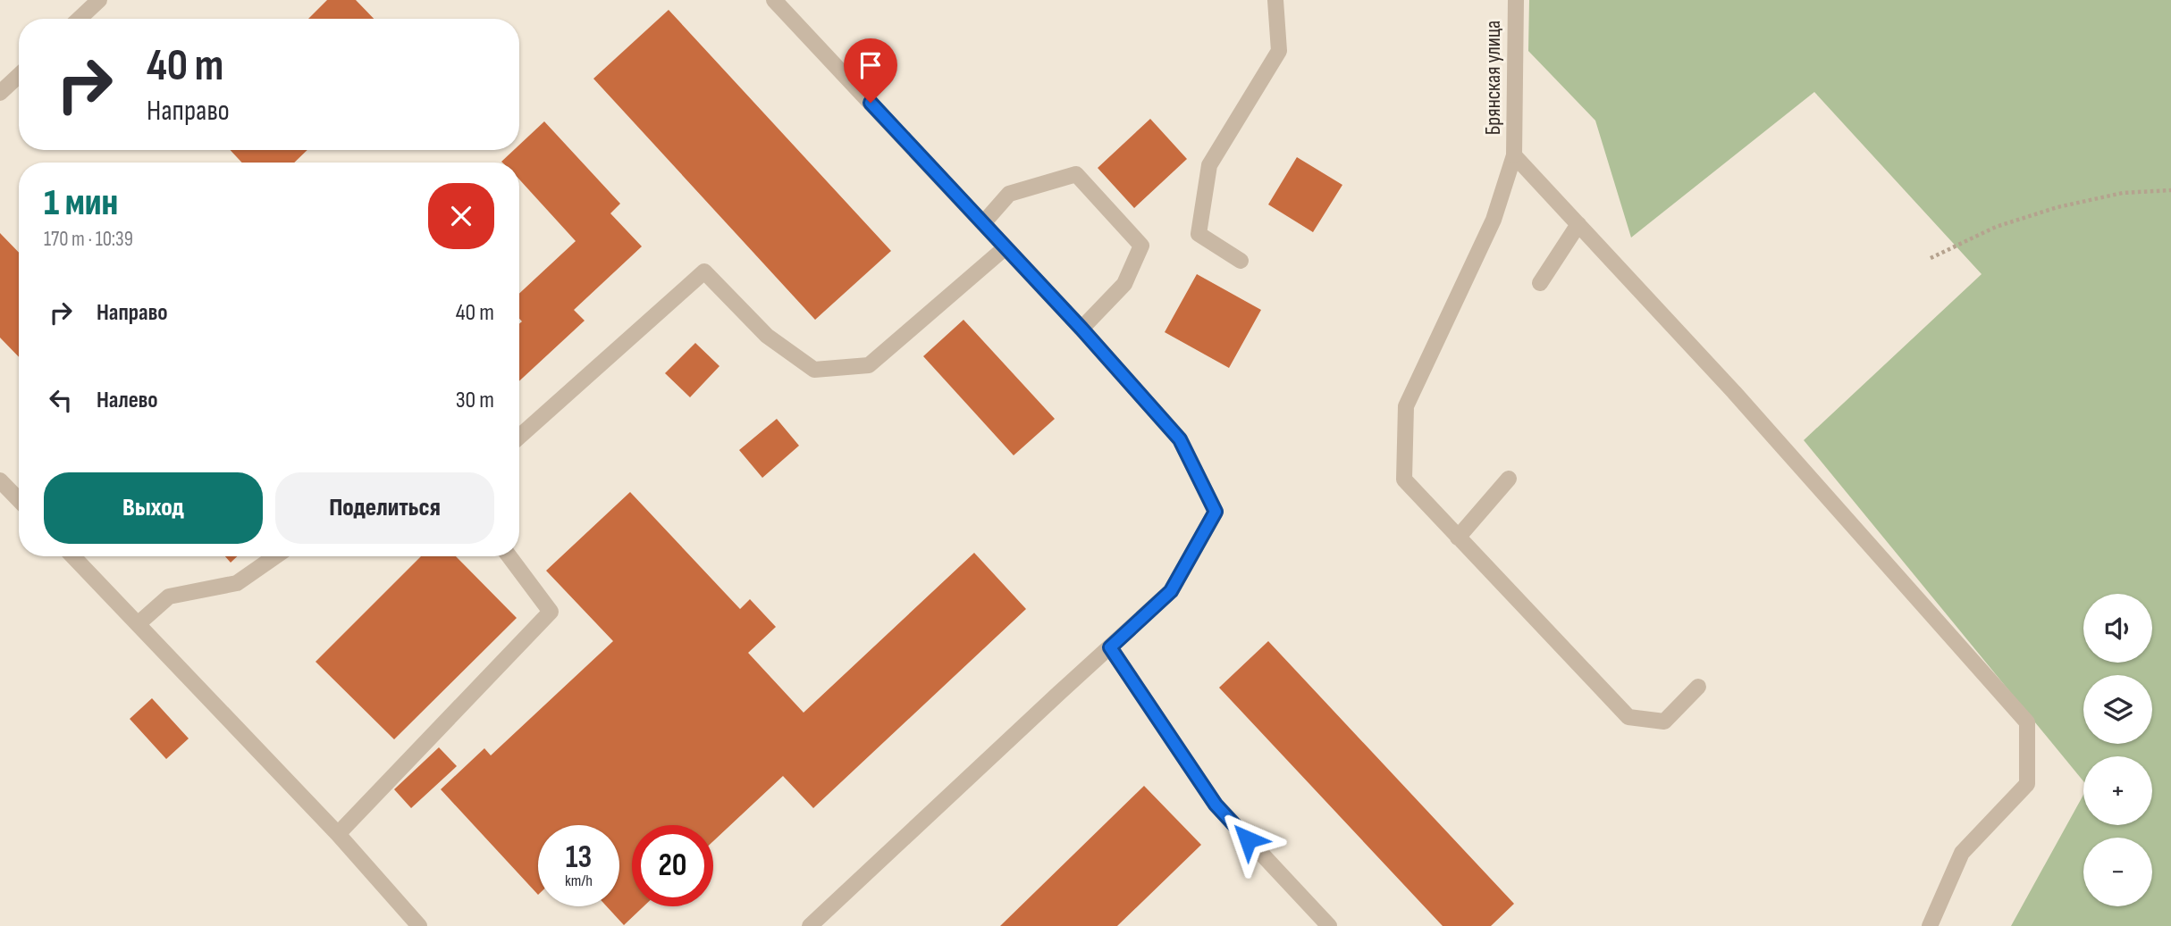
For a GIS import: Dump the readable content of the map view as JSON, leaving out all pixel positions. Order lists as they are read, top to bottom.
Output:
{
  "streets": {
    "street": ["Брянская улица"]
  },
  "page": {
    "turn": ["40 m", "Направо"],
    "heading": ["1 мин", "170 m · 10:39"],
    "list": [
      {
        "name": "Направо",
        "value": "40 m"
      },
      {
        "name": "Налево",
        "value": "30 m"
      }
    ],
    "buttons": ["Выход", "Поделиться"],
    "map_buttons": ["+", "−"],
    "speed": "13 km/h",
    "limit": "20"
  }
}
